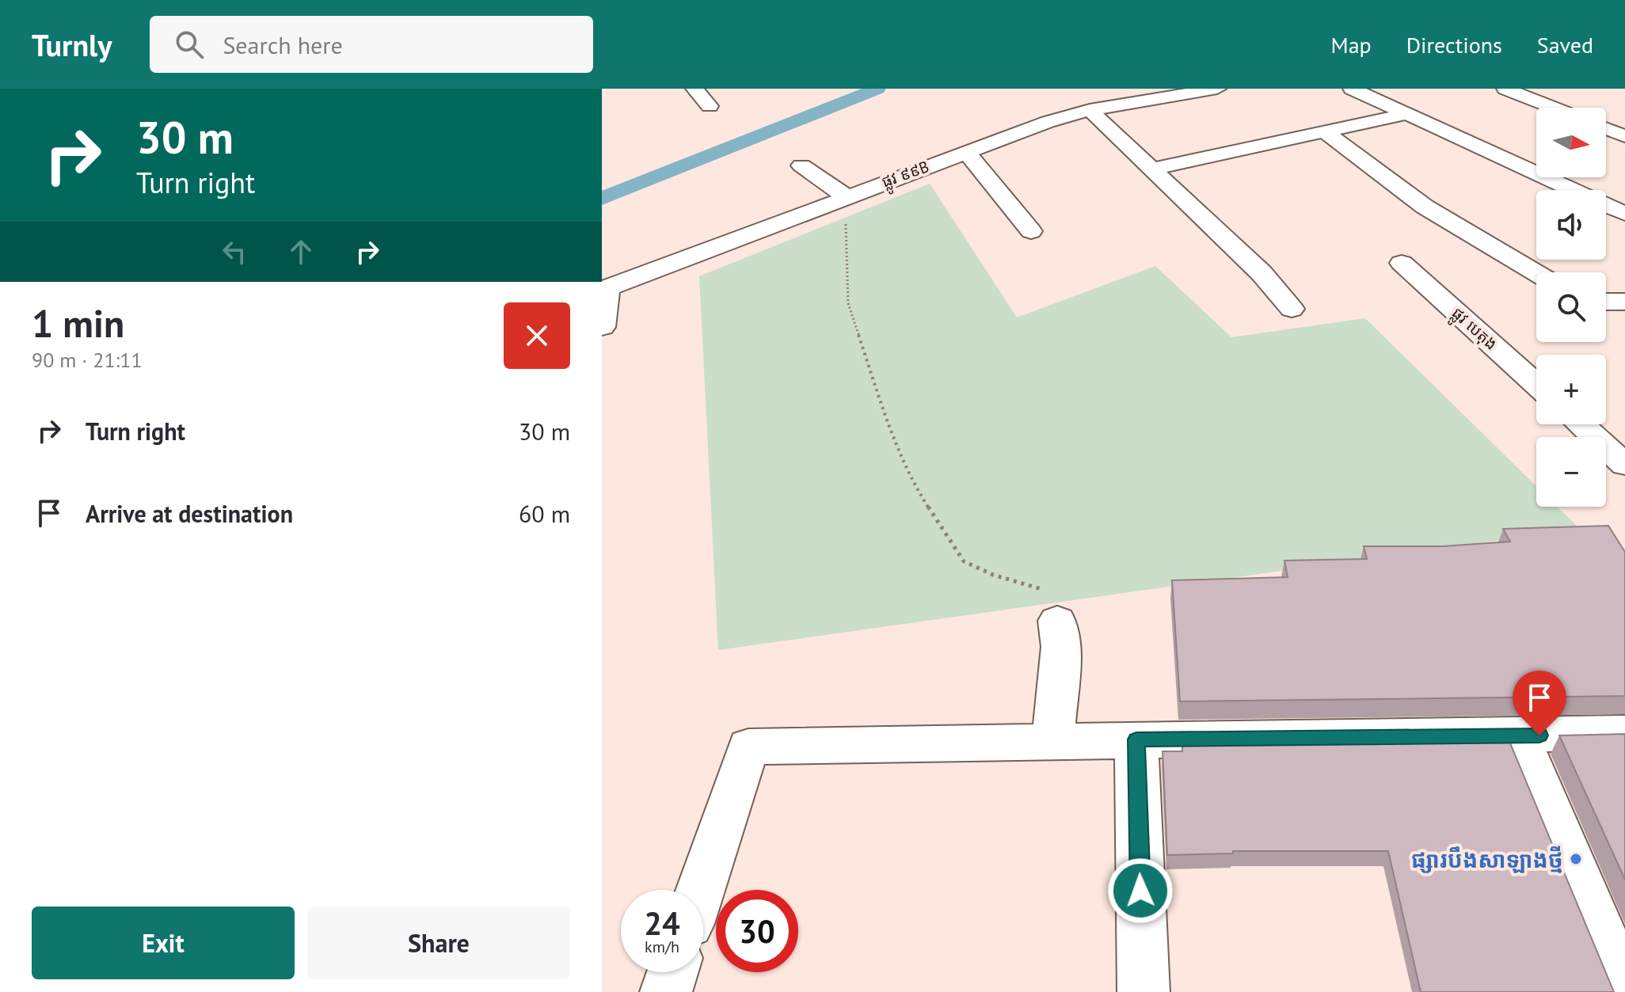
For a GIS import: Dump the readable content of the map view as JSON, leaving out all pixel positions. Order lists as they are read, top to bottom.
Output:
{
  "streets": {
    "street": ["ផ្លូវ ៩៩B", "ផ្លូវ បេតុង"]
  },
  "places": ["ផ្សារបឹងសាឡាងថ្មី"],
  "north": "right",
  "page": {
    "header": "Turnly",
    "search": "Search here",
    "nav": ["Map", "Directions", "Saved"],
    "turn": ["30 m", "Turn right"],
    "map_buttons": ["+", "−"],
    "heading": ["1 min", "90 m · 21:11"],
    "list": [
      {
        "name": "Turn right",
        "value": "30 m"
      },
      {
        "name": "Arrive at destination",
        "value": "60 m"
      }
    ],
    "speed": "24 km/h",
    "limit": "30",
    "buttons": ["Exit", "Share"]
  }
}
